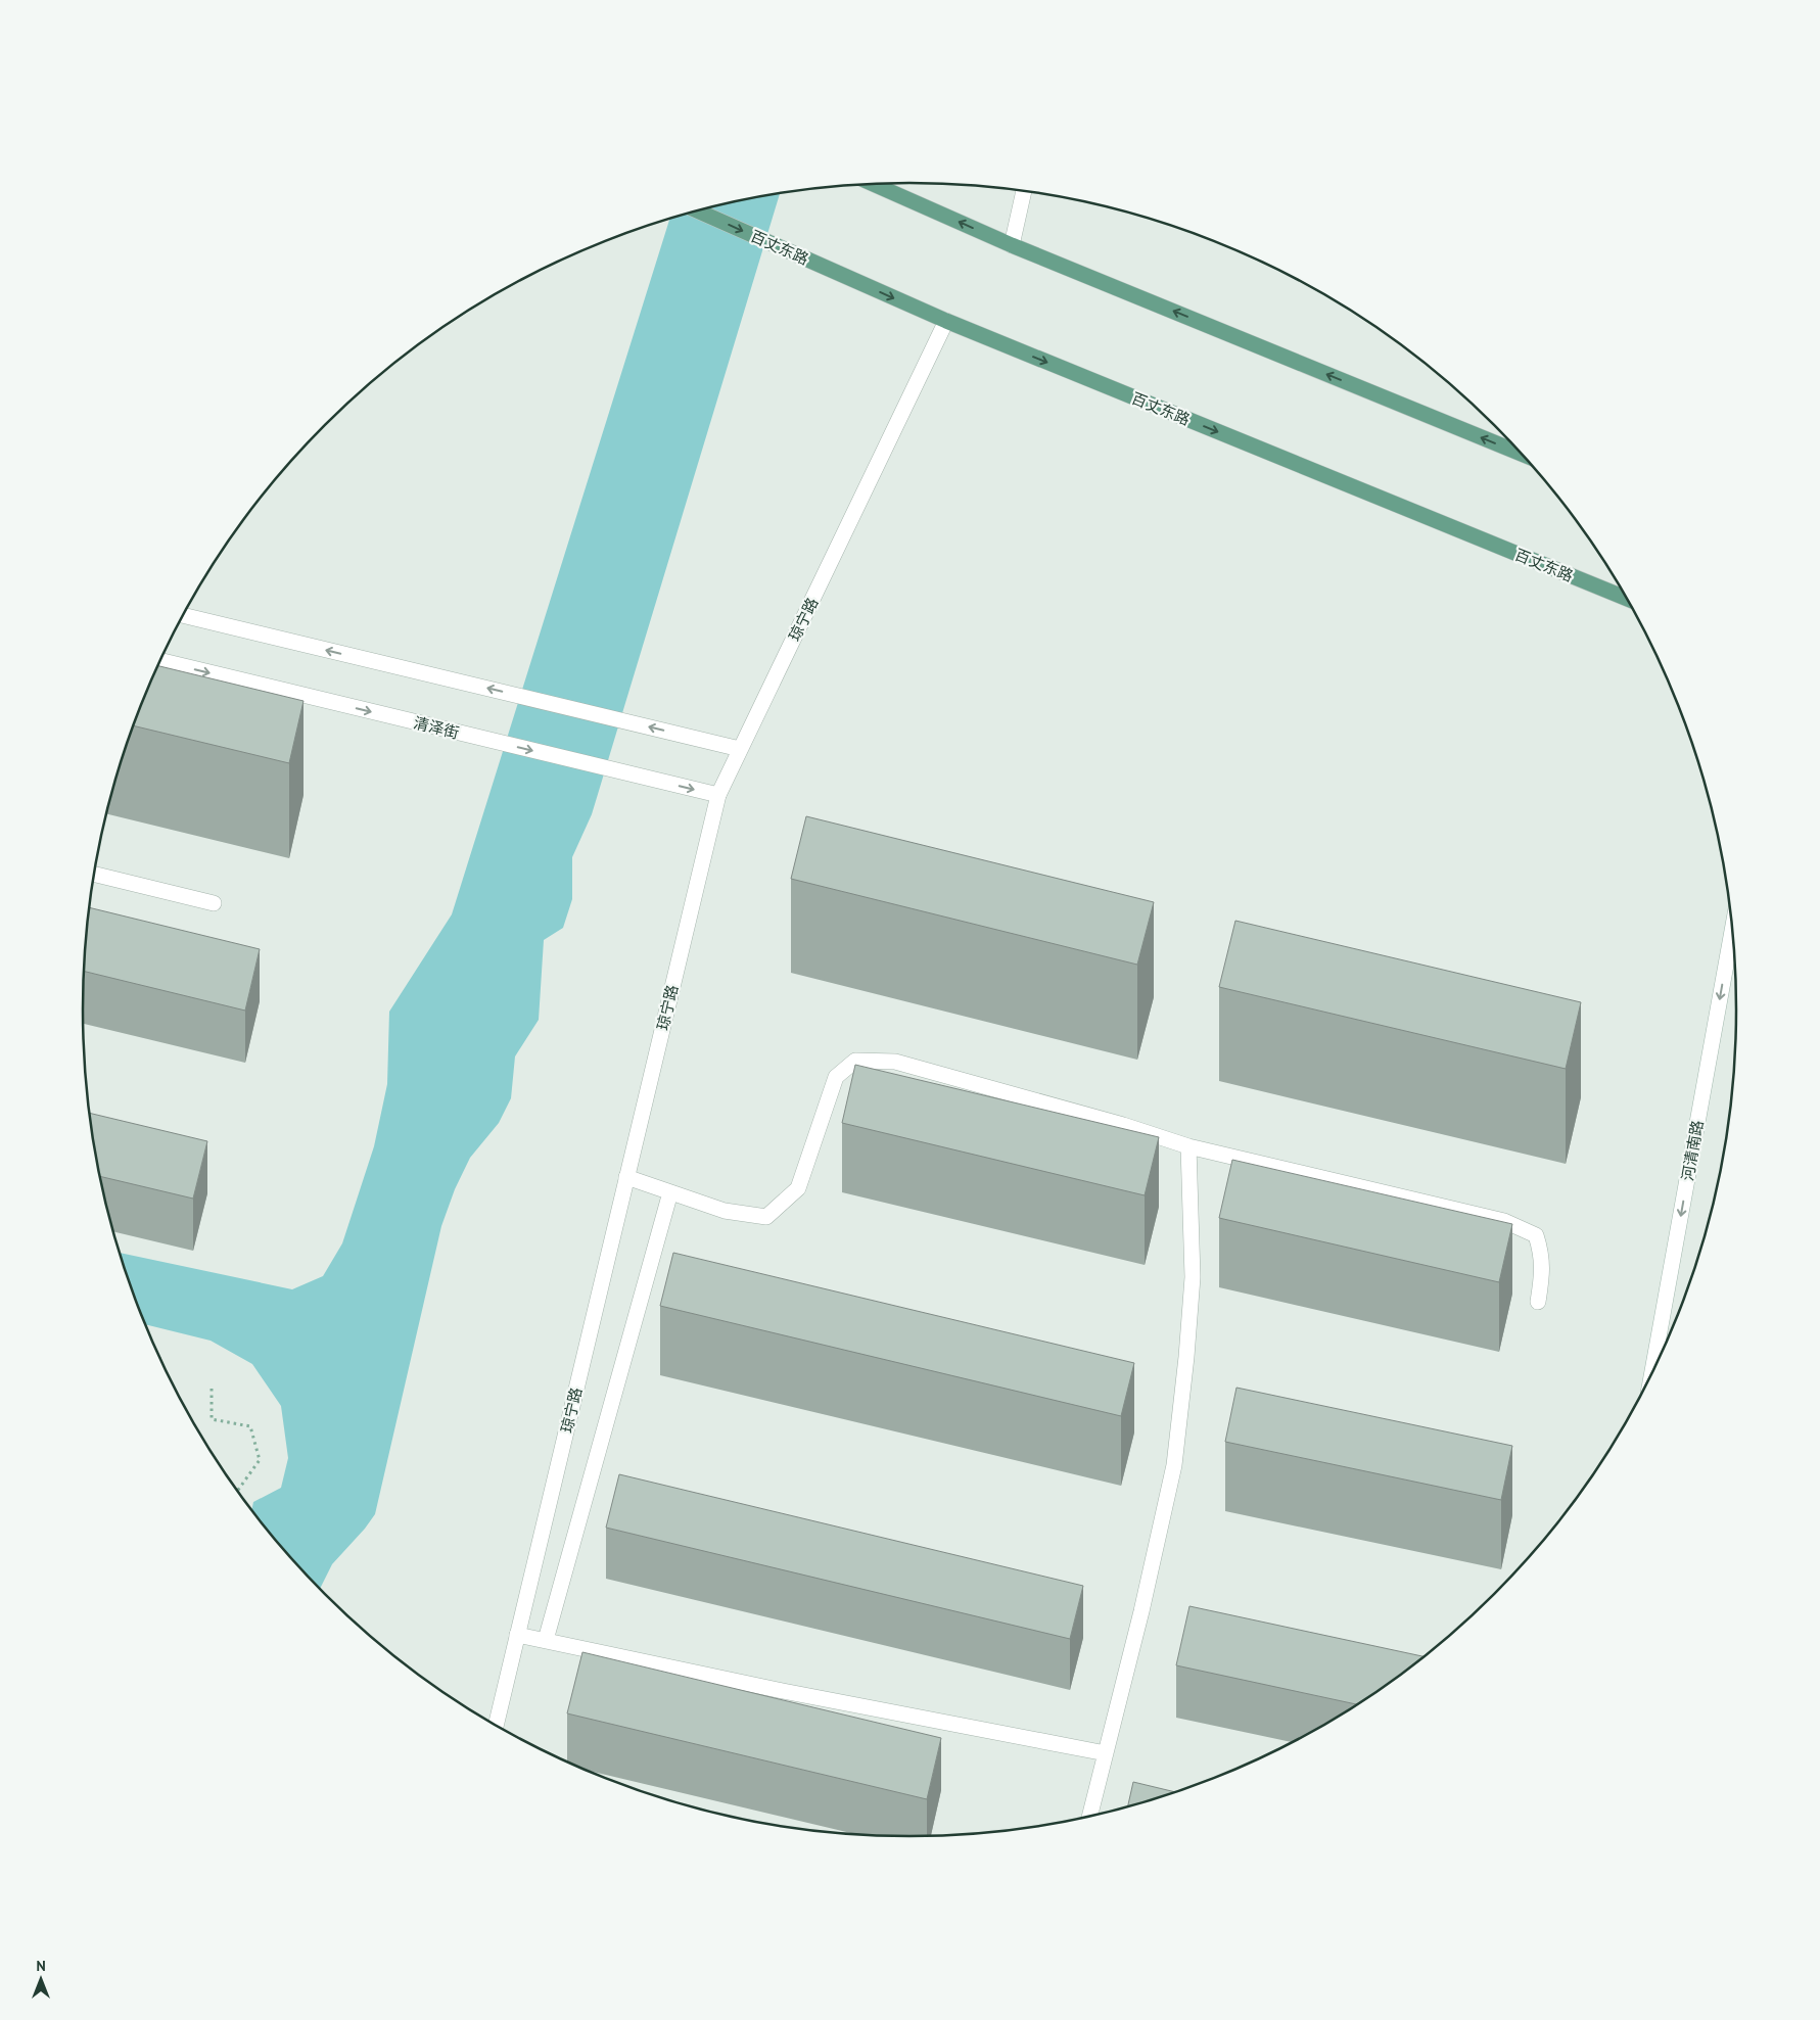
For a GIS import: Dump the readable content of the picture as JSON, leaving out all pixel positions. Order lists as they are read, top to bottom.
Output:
{
  "streets": {
    "main road": ["百丈东路"],
    "street": ["琼宁路", "清泽街", "河清南路"]
  },
  "crossings": [
    ["百丈东路", "琼宁路"],
    ["琼宁路", "清泽街"]
  ],
  "one_way": ["河清南路"],
  "north": "top"
}
